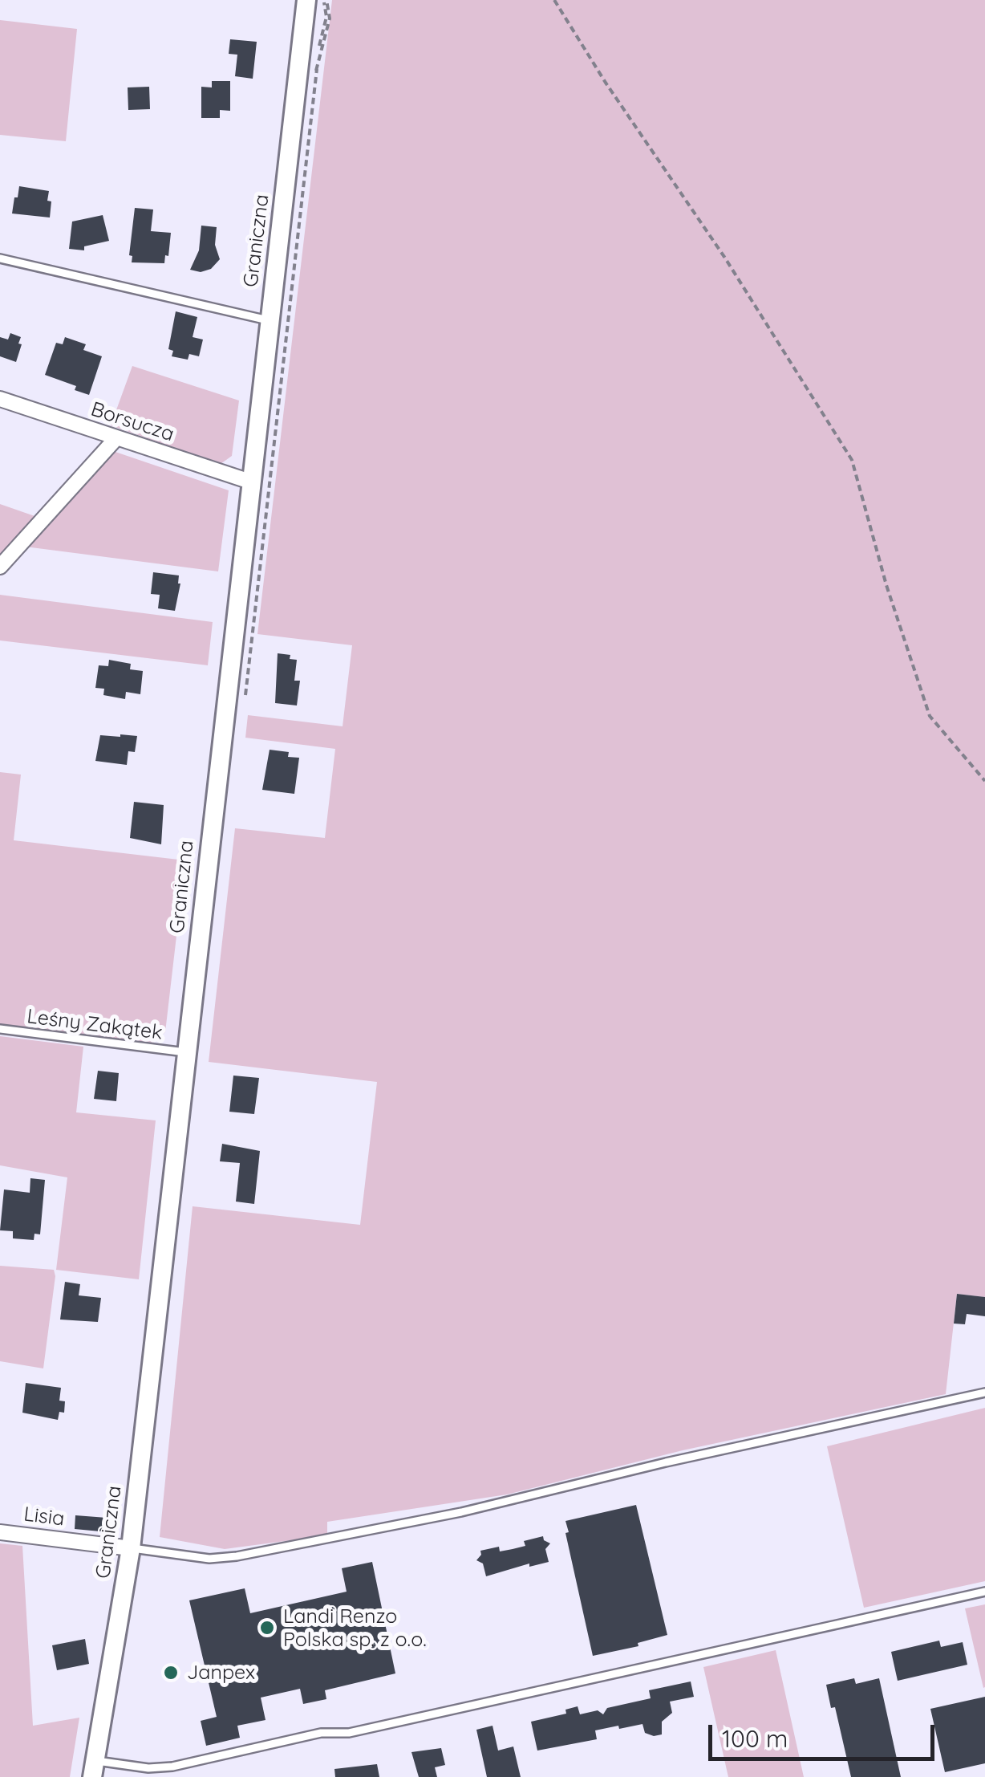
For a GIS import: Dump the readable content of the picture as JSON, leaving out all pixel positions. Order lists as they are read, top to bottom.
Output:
{
  "streets": {
    "street": ["Graniczna", "Borsucza", "Lisia"],
    "lane": ["Leśny Zakątek"]
  },
  "crossings": [
    ["Graniczna", "Borsucza"],
    ["Graniczna", "Leśny Zakątek"],
    ["Graniczna", "Lisia"]
  ],
  "places": ["Landi Renzo Polska sp. z o.o.", "Janpex"],
  "scale_bar": "100 m"
}
